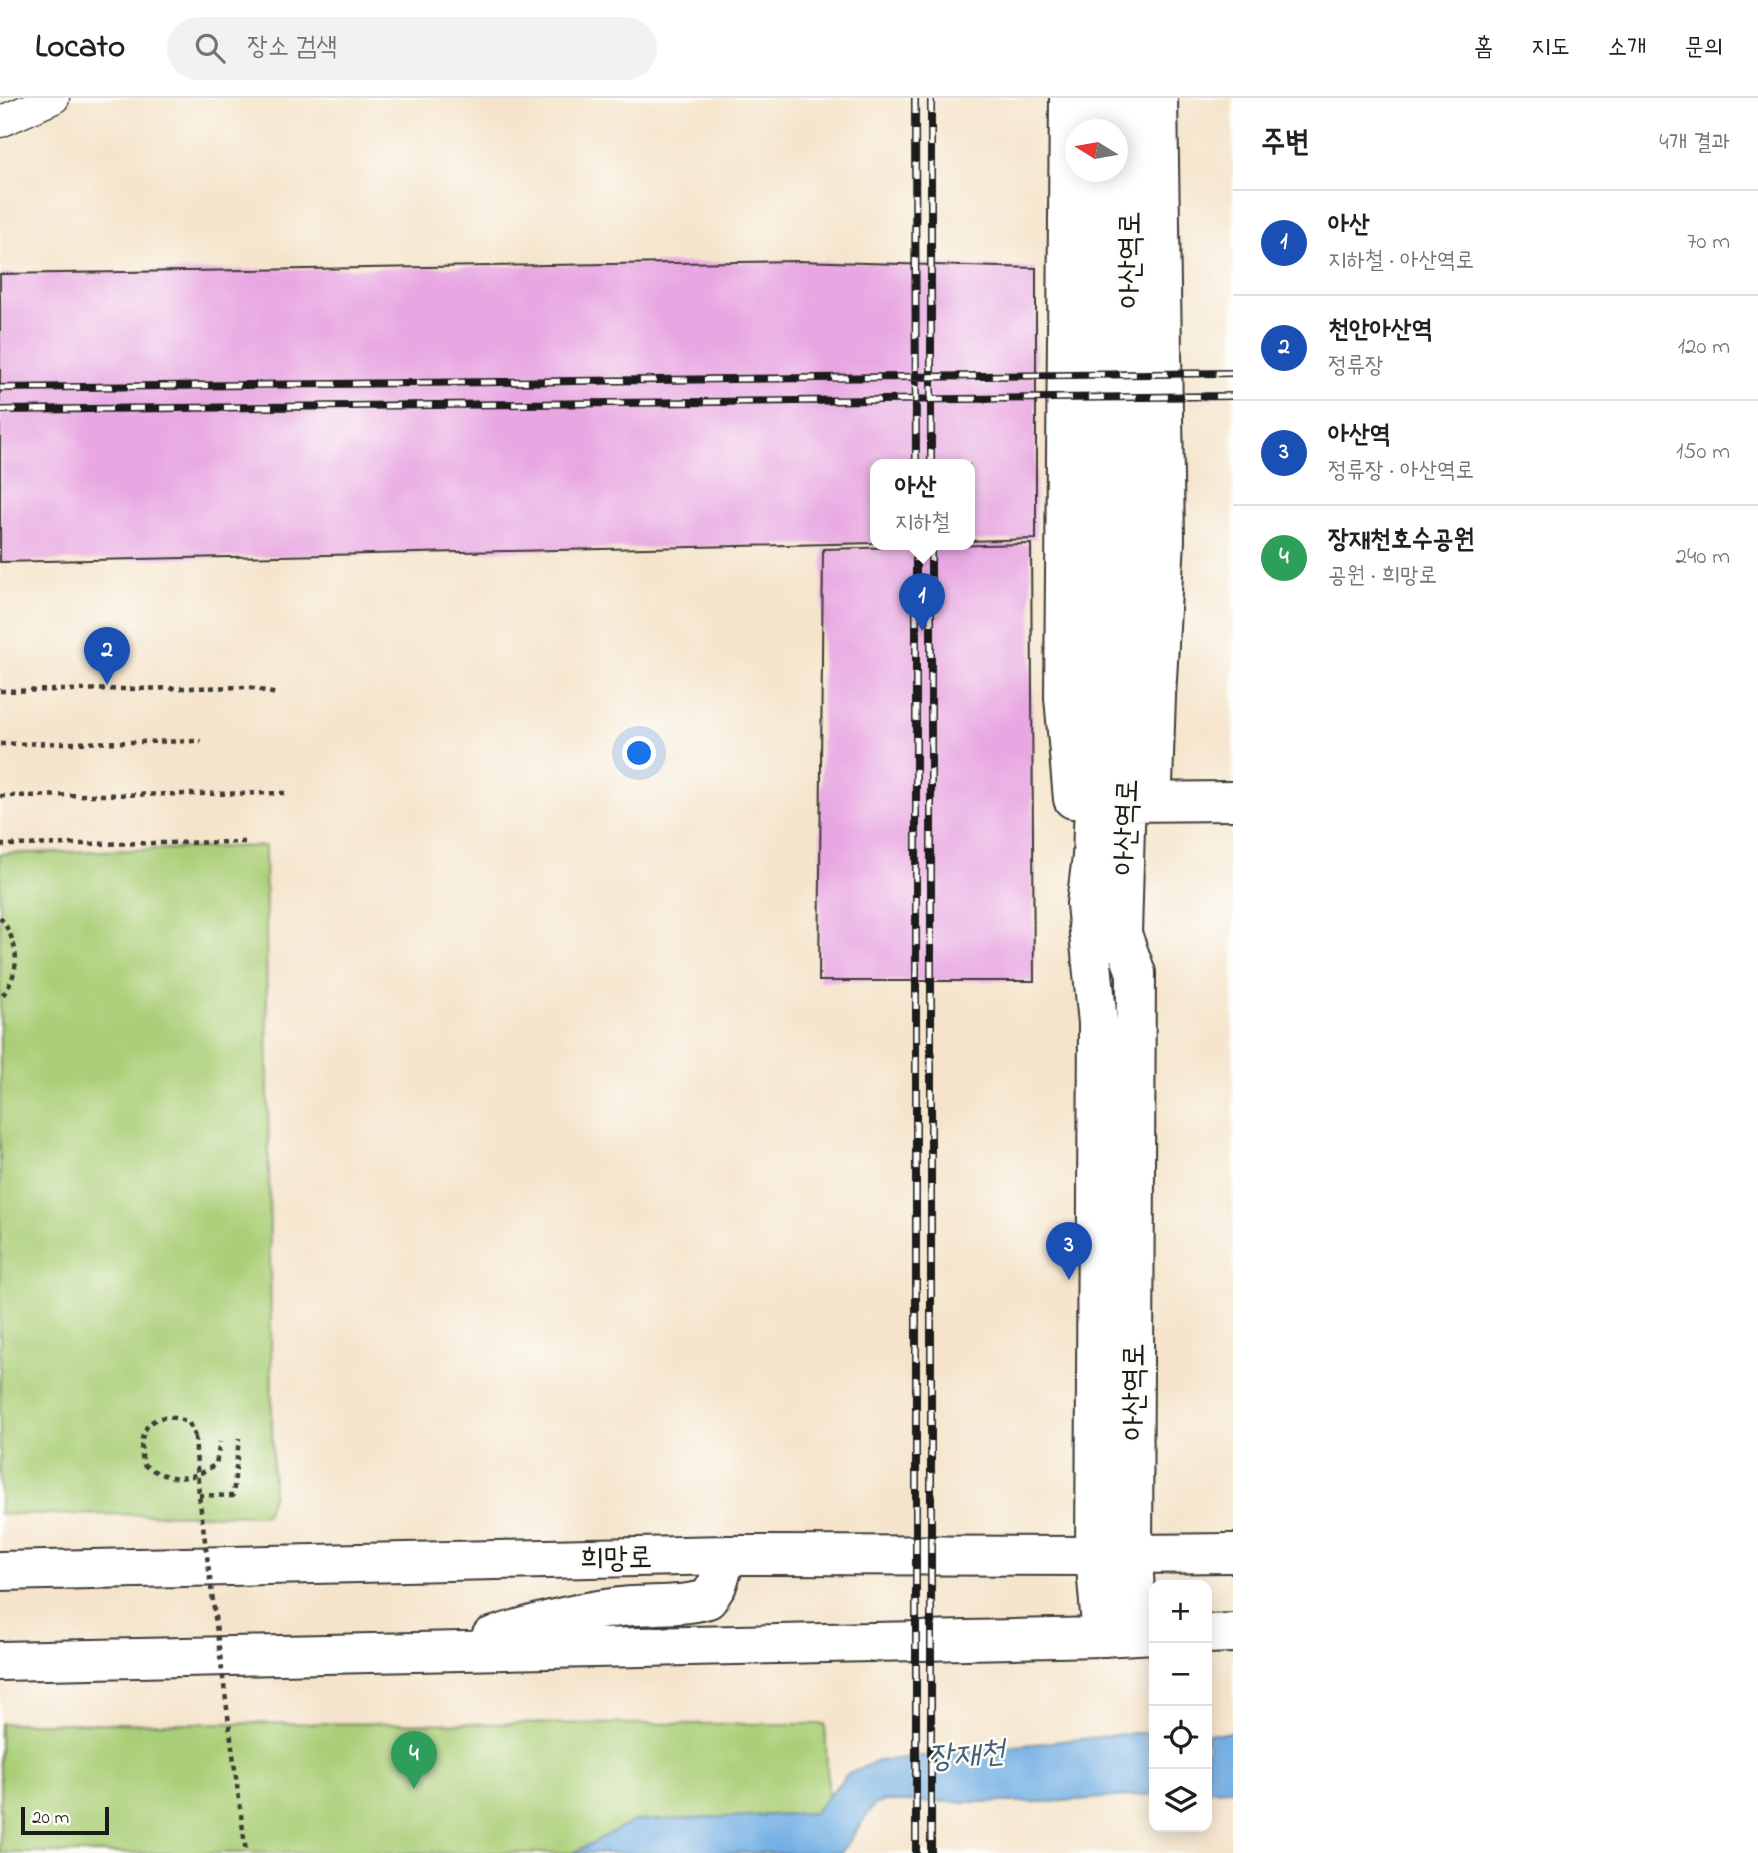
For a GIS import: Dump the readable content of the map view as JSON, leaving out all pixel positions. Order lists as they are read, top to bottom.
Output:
{
  "streets": {
    "street": ["아산역로", "희망로"]
  },
  "crossings": [
    ["아산역로", "희망로"]
  ],
  "water": ["장재천"],
  "scale_bar": "20 m",
  "north": "left",
  "page": {
    "header": "Locato",
    "search": "장소 검색",
    "nav": [
      "홈",
      "지도",
      "소개",
      "문의"
    ],
    "heading": ["주변", "4개 결과"],
    "list": [
      {
        "mark": "1",
        "name": "아산",
        "note": "지하철 · 아산역로",
        "value": "70 m"
      },
      {
        "mark": "2",
        "name": "천안아산역",
        "note": "정류장",
        "value": "120 m"
      },
      {
        "mark": "3",
        "name": "아산역",
        "note": "정류장 · 아산역로",
        "value": "150 m"
      },
      {
        "mark": "4",
        "name": "장재천호수공원",
        "note": "공원 · 희망로",
        "value": "240 m"
      }
    ],
    "popup": ["아산", "지하철"],
    "pins": [
      "1",
      "2",
      "3",
      "4"
    ],
    "map_buttons": ["+", "−"],
    "scale": "20 m"
  }
}
